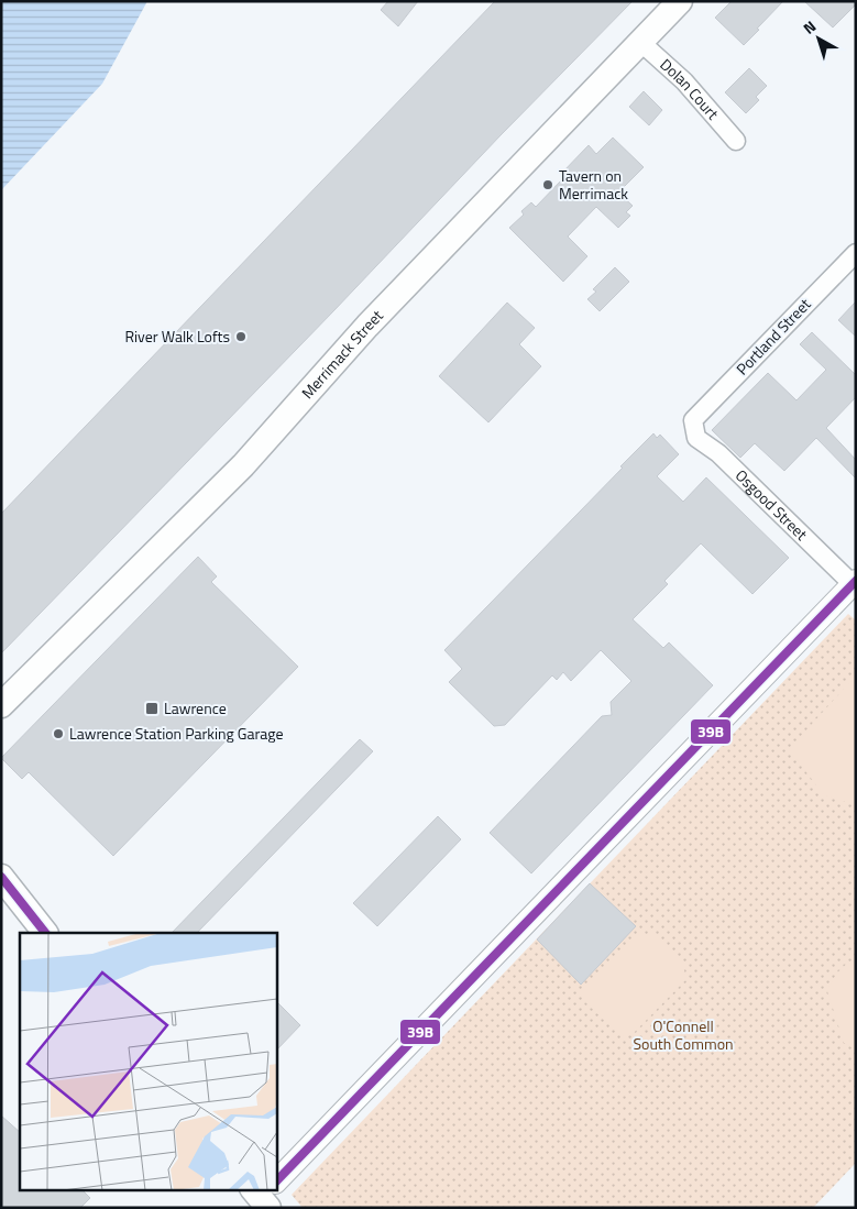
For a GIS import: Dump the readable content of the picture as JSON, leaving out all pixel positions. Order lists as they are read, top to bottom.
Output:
{
  "streets": {
    "main road": ["Merrimack Street"],
    "street": ["Dolan Court", "Portland Street", "Osgood Street"]
  },
  "crossings": [
    ["Dolan Court", "Merrimack Street"],
    ["Portland Street", "Osgood Street"]
  ],
  "parks": ["O'Connell South Common"],
  "places": {
    "other": ["Tavern on Merrimack", "River Walk Lofts", "Lawrence Station Parking Garage"],
    "transit": ["Lawrence"]
  },
  "lines": ["transit line 39B"],
  "north": "top left"
}
